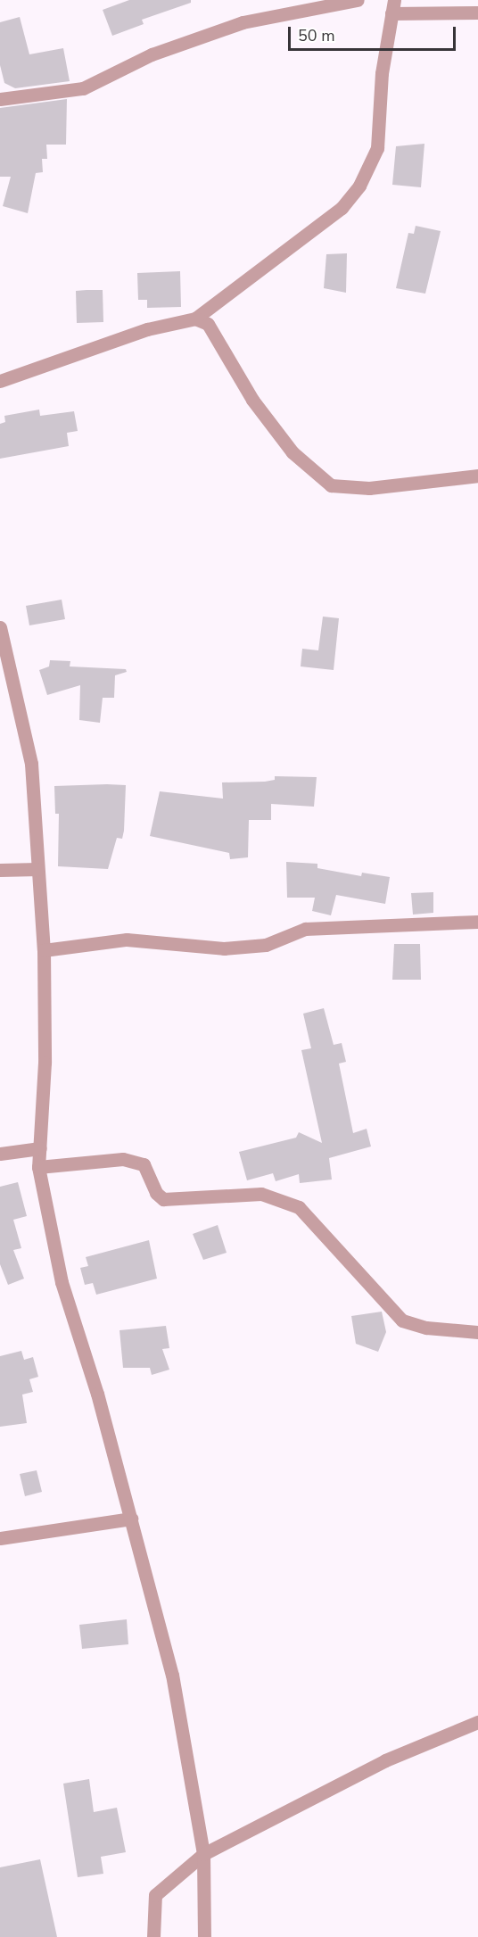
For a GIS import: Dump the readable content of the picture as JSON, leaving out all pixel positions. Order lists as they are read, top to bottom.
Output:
{
  "scale_bar": "50 m"
}
